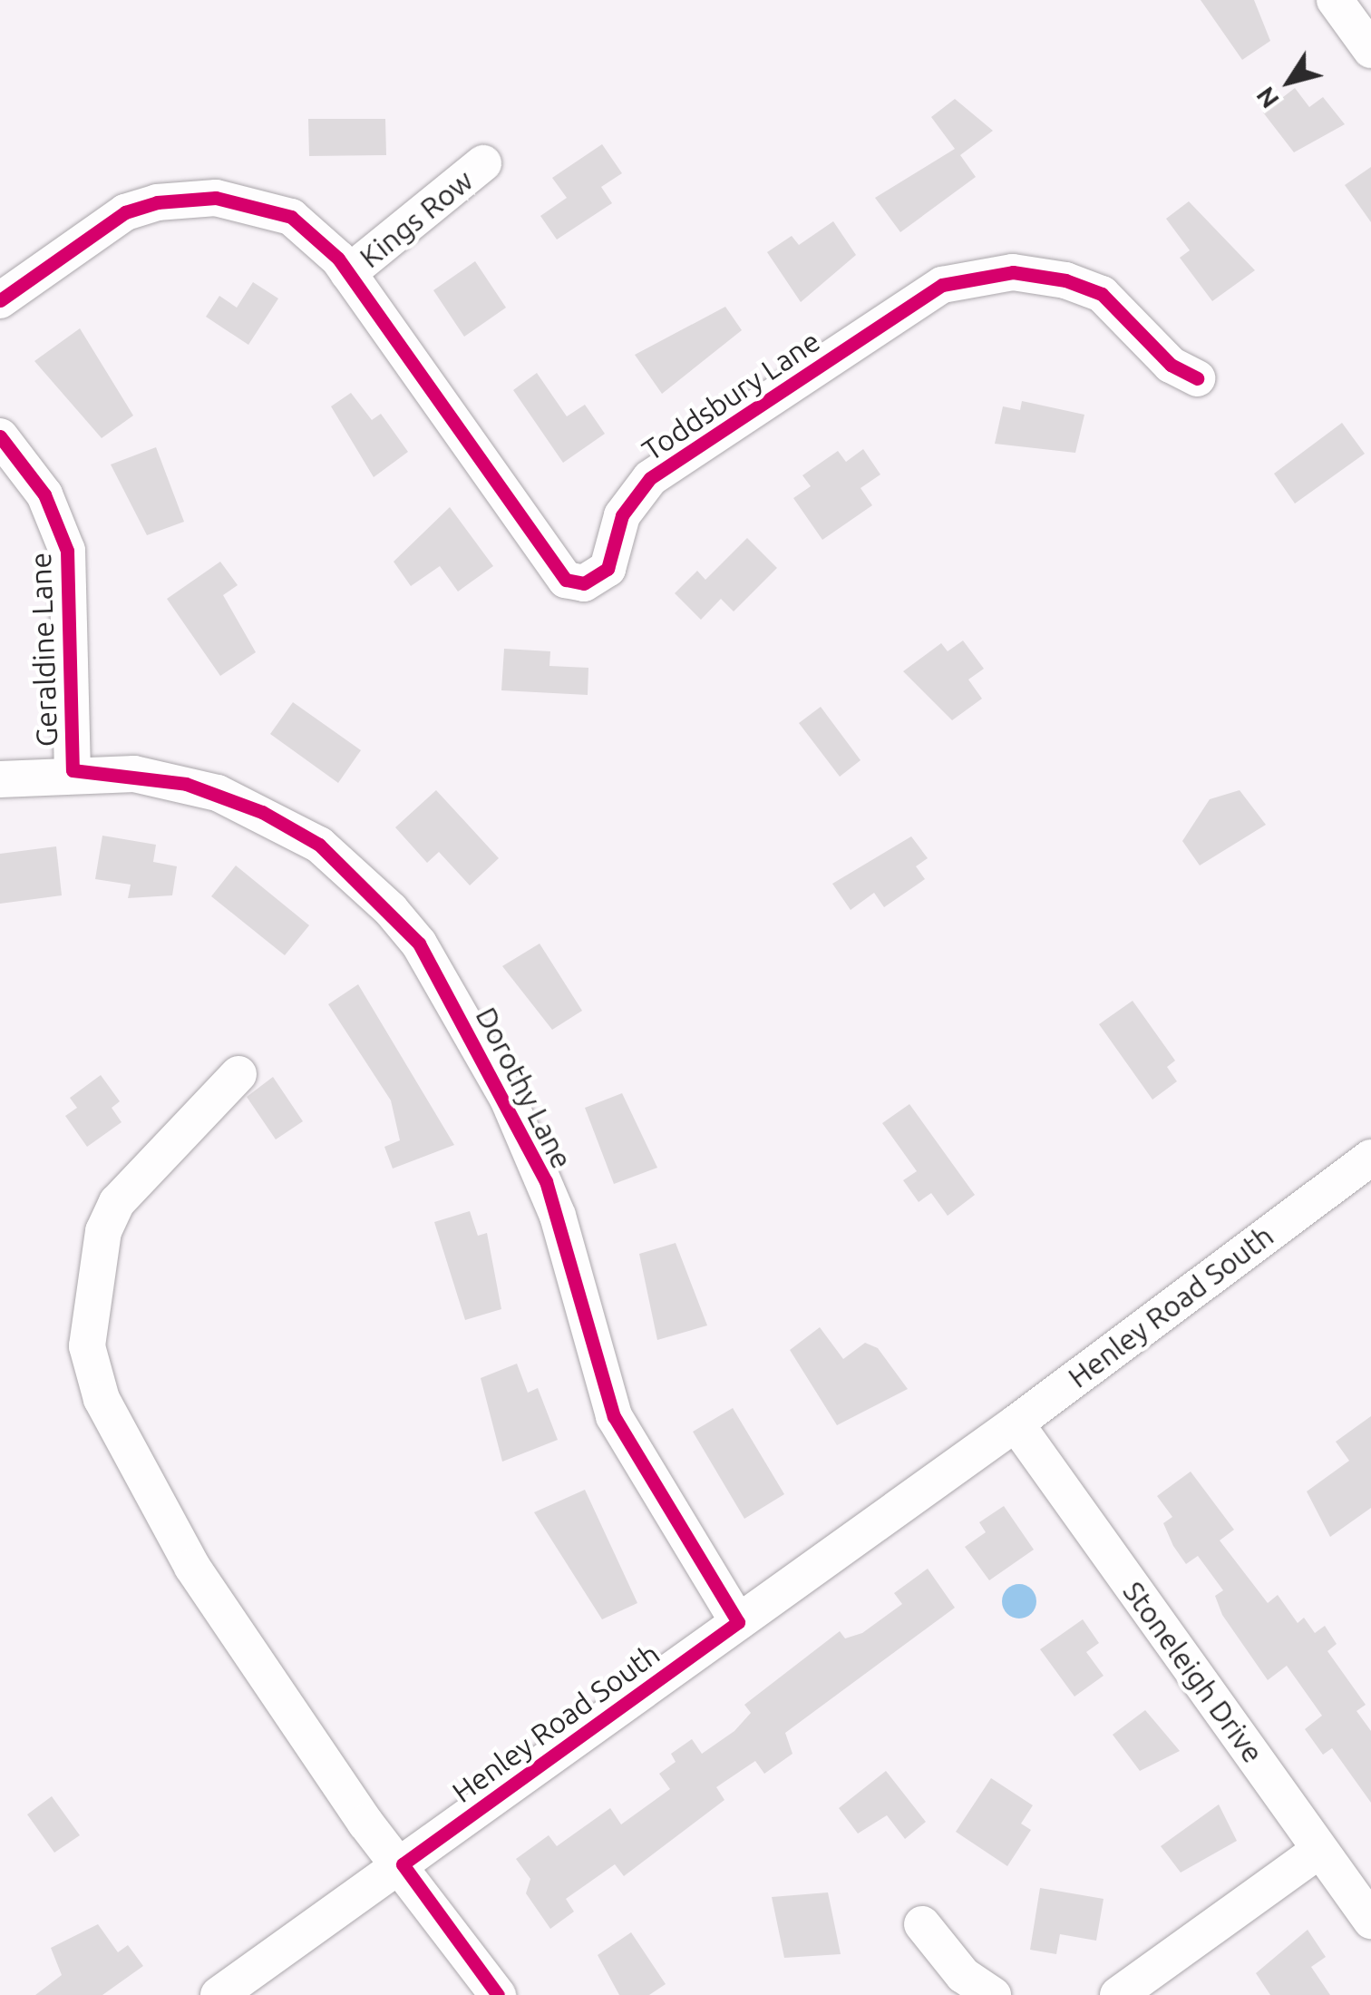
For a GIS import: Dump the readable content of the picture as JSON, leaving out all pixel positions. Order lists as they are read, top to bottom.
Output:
{
  "streets": {
    "street": [
      "Kings Row",
      "Toddsbury Lane",
      "Geraldine Lane",
      "Dorothy Lane",
      "Henley Road South",
      "Stoneleigh Drive"
    ]
  },
  "crossings": [
    ["Kings Row", "Toddsbury Lane"],
    ["Geraldine Lane", "Dorothy Lane"],
    ["Dorothy Lane", "Henley Road South"],
    ["Henley Road South", "Stoneleigh Drive"]
  ],
  "north": "bottom left"
}
